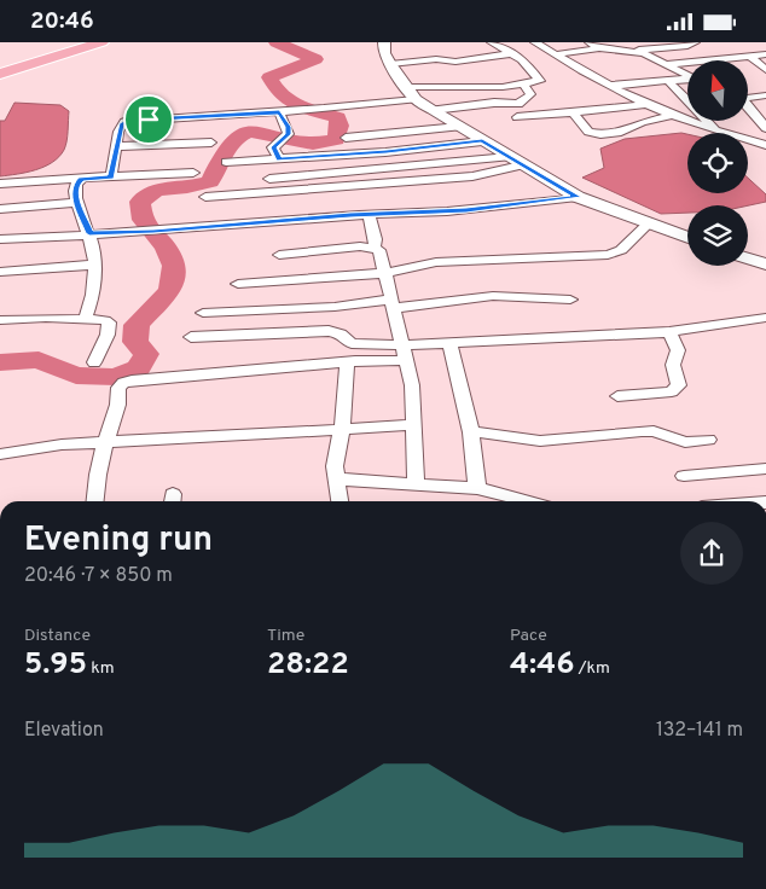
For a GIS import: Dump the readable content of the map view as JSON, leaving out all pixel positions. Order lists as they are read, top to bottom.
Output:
{
  "north": "top",
  "page": {
    "status": "20:46",
    "heading": ["Evening run", "20:46 · 7 × 850 m"],
    "stats": [
      ["Distance", "5.95 km"],
      ["Time", "28:22"],
      ["Pace", "4:46 /km"]
    ],
    "chart": ["Elevation", "132–141 m"]
  }
}
